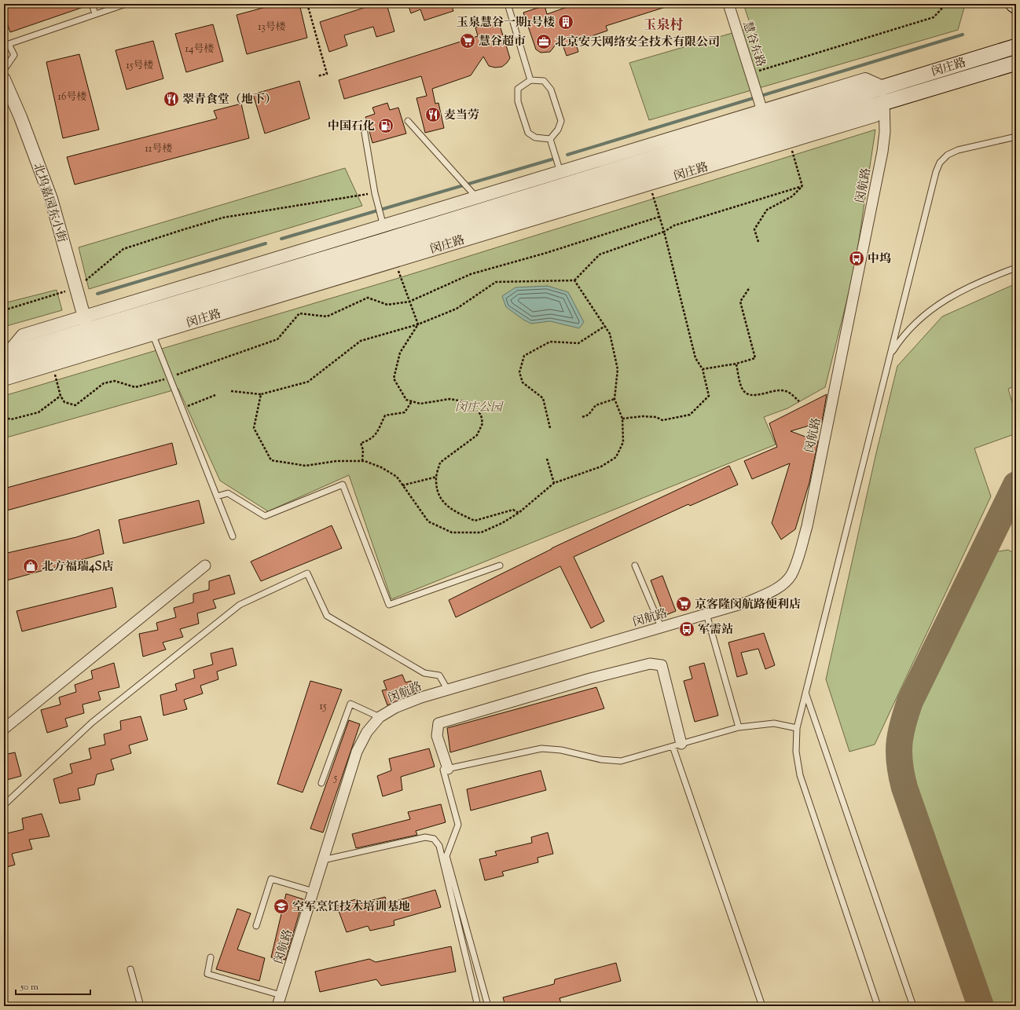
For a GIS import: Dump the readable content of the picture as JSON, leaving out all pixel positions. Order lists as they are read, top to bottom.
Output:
{
  "streets": {
    "main road": ["闵庄路"],
    "street": ["慧谷东路", "闵航路", "北坞嘉园东小街"]
  },
  "crossings": [
    ["慧谷东路", "闵庄路"],
    ["闵庄路", "闵航路"],
    ["闵庄路", "北坞嘉园东小街"]
  ],
  "districts": ["玉泉村"],
  "parks": ["闵庄公园"],
  "places": {
    "building": ["玉泉慧谷一期1号楼"],
    "supermarket": ["慧谷超市", "京客隆闵航路便利店"],
    "office": ["北京安天网络安全技术有限公司"],
    "restaurant": ["翠青食堂（地下）", "麦当劳"],
    "fuel station": ["中国石化"],
    "bus stop": ["中坞", "军需站"],
    "shop": ["北方福瑞4S店"],
    "school or university": ["空军烹饪技术培训基地"]
  },
  "house_numbers": [
    "13号楼",
    "14号楼",
    "15号楼",
    "16号楼",
    "11号楼",
    "15",
    "5"
  ],
  "scale_bar": "50 m"
}
